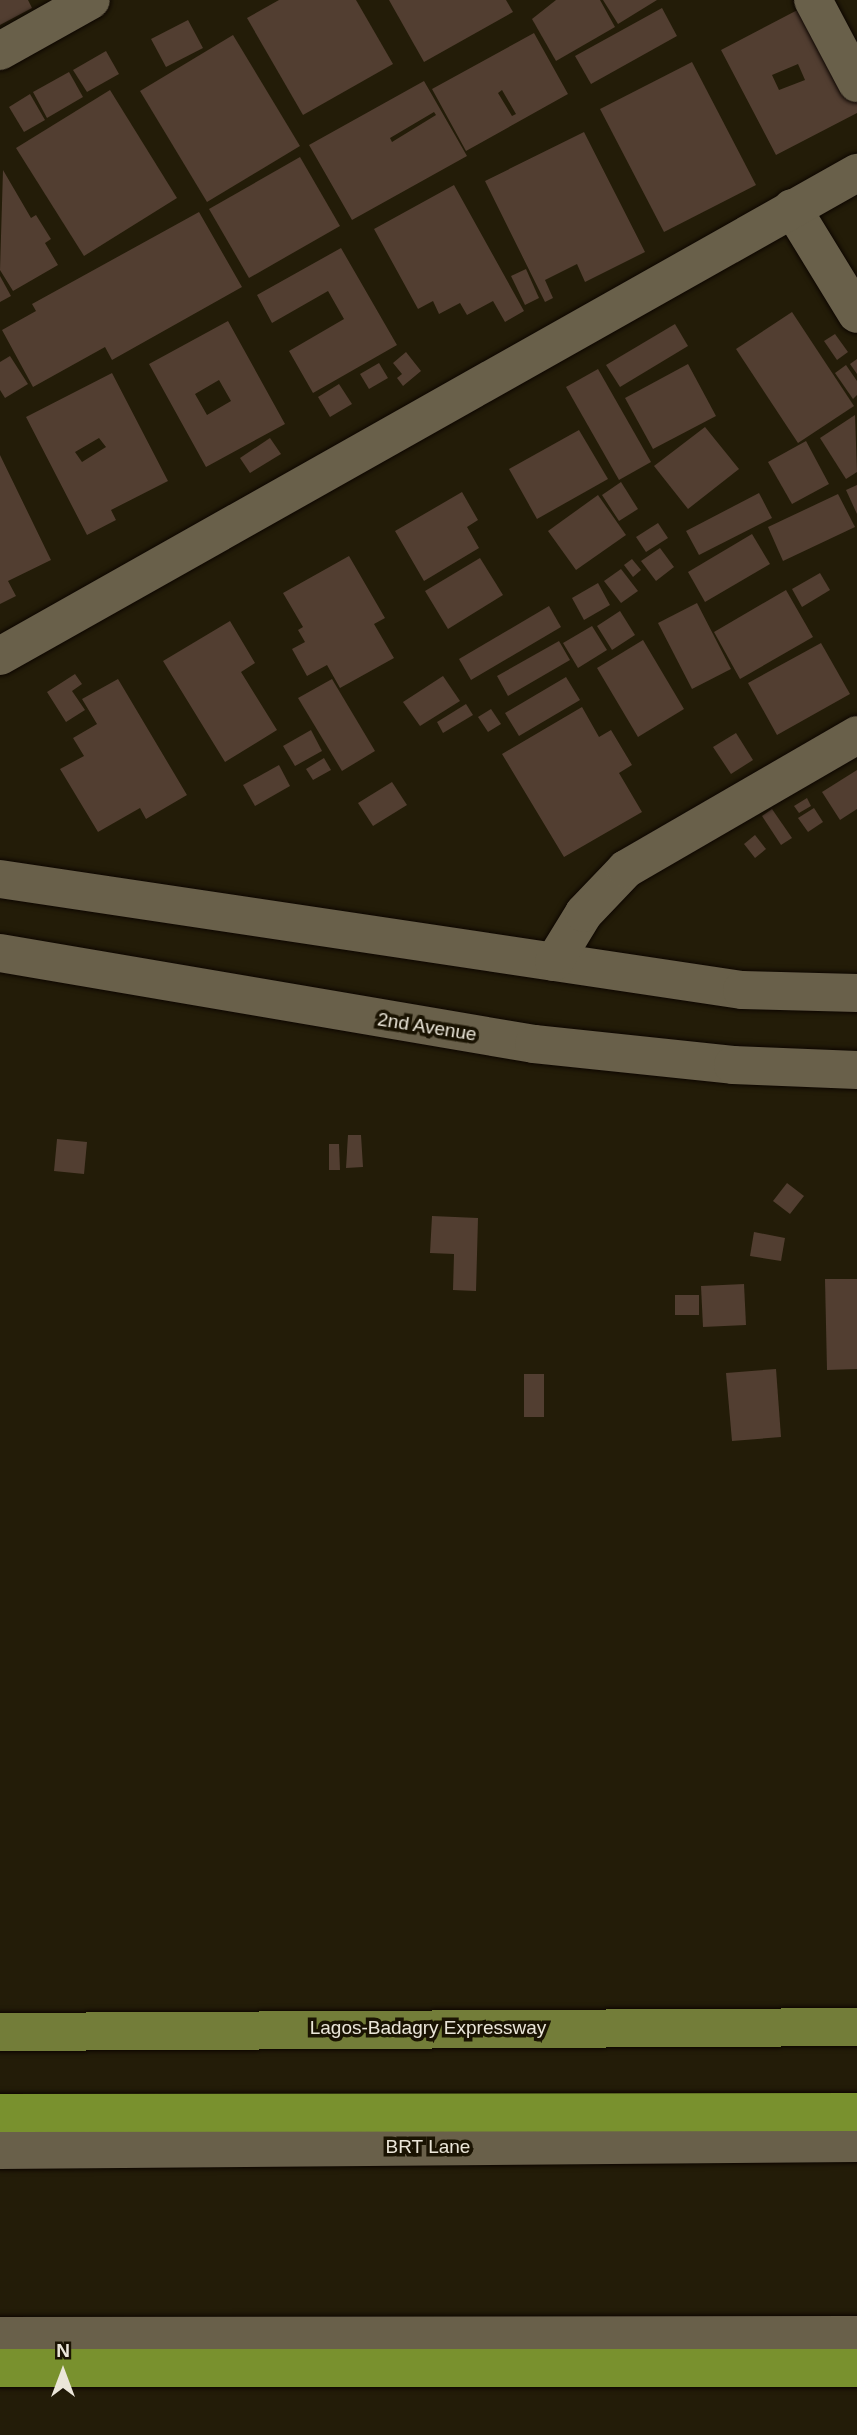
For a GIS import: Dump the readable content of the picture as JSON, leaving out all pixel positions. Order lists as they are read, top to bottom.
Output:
{
  "streets": {
    "main road": ["Lagos-Badagry Expressway"],
    "street": ["2nd Avenue", "BRT Lane"]
  },
  "north": "top"
}
